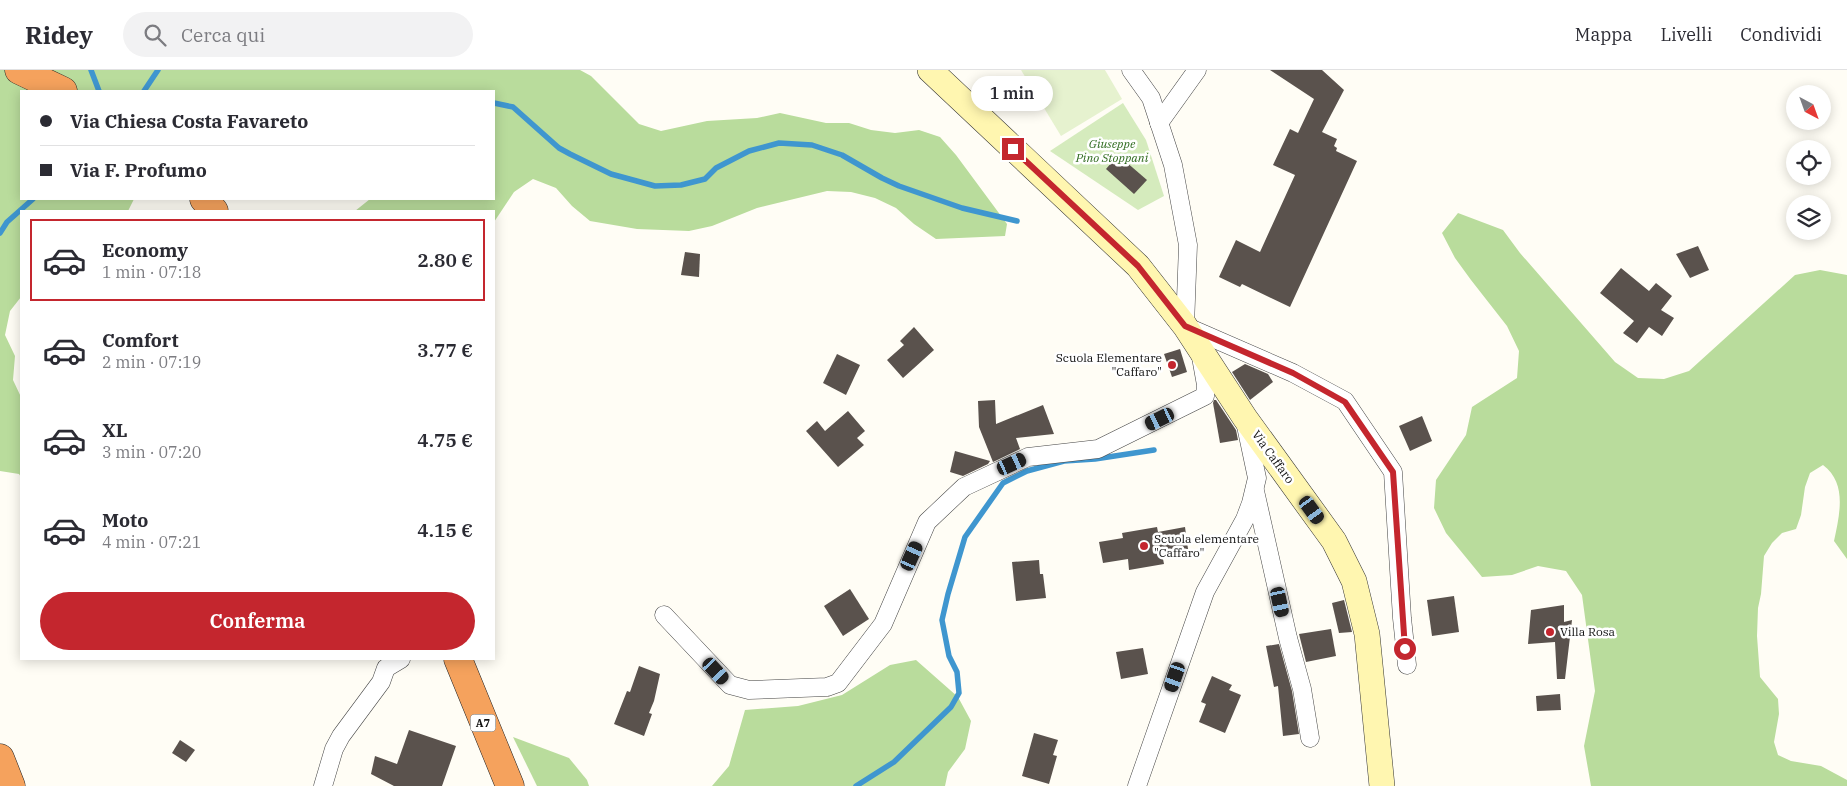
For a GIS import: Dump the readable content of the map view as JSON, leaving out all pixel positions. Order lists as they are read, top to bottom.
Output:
{
  "streets": {
    "highway": ["A7"],
    "street": ["Via Caffaro"]
  },
  "parks": ["Giuseppe Pino Stoppani"],
  "places": ["Scuola Elementare \"Caffaro\"", "Scuola elementare \"Caffaro\"", "Villa Rosa"],
  "north": "bottom right",
  "page": {
    "header": "Ridey",
    "search": "Cerca qui",
    "nav": ["Mappa", "Livelli", "Condividi"],
    "bubble": "1 min",
    "banner": ["Via Chiesa Costa Favareto", "Via F. Profumo"],
    "list": [
      {
        "name": "Economy",
        "note": "1 min · 07:18",
        "value": "2.80 €"
      },
      {
        "name": "Comfort",
        "note": "2 min · 07:19",
        "value": "3.77 €"
      },
      {
        "name": "XL",
        "note": "3 min · 07:20",
        "value": "4.75 €"
      },
      {
        "name": "Moto",
        "note": "4 min · 07:21",
        "value": "4.15 €"
      }
    ],
    "buttons": "Conferma"
  }
}
